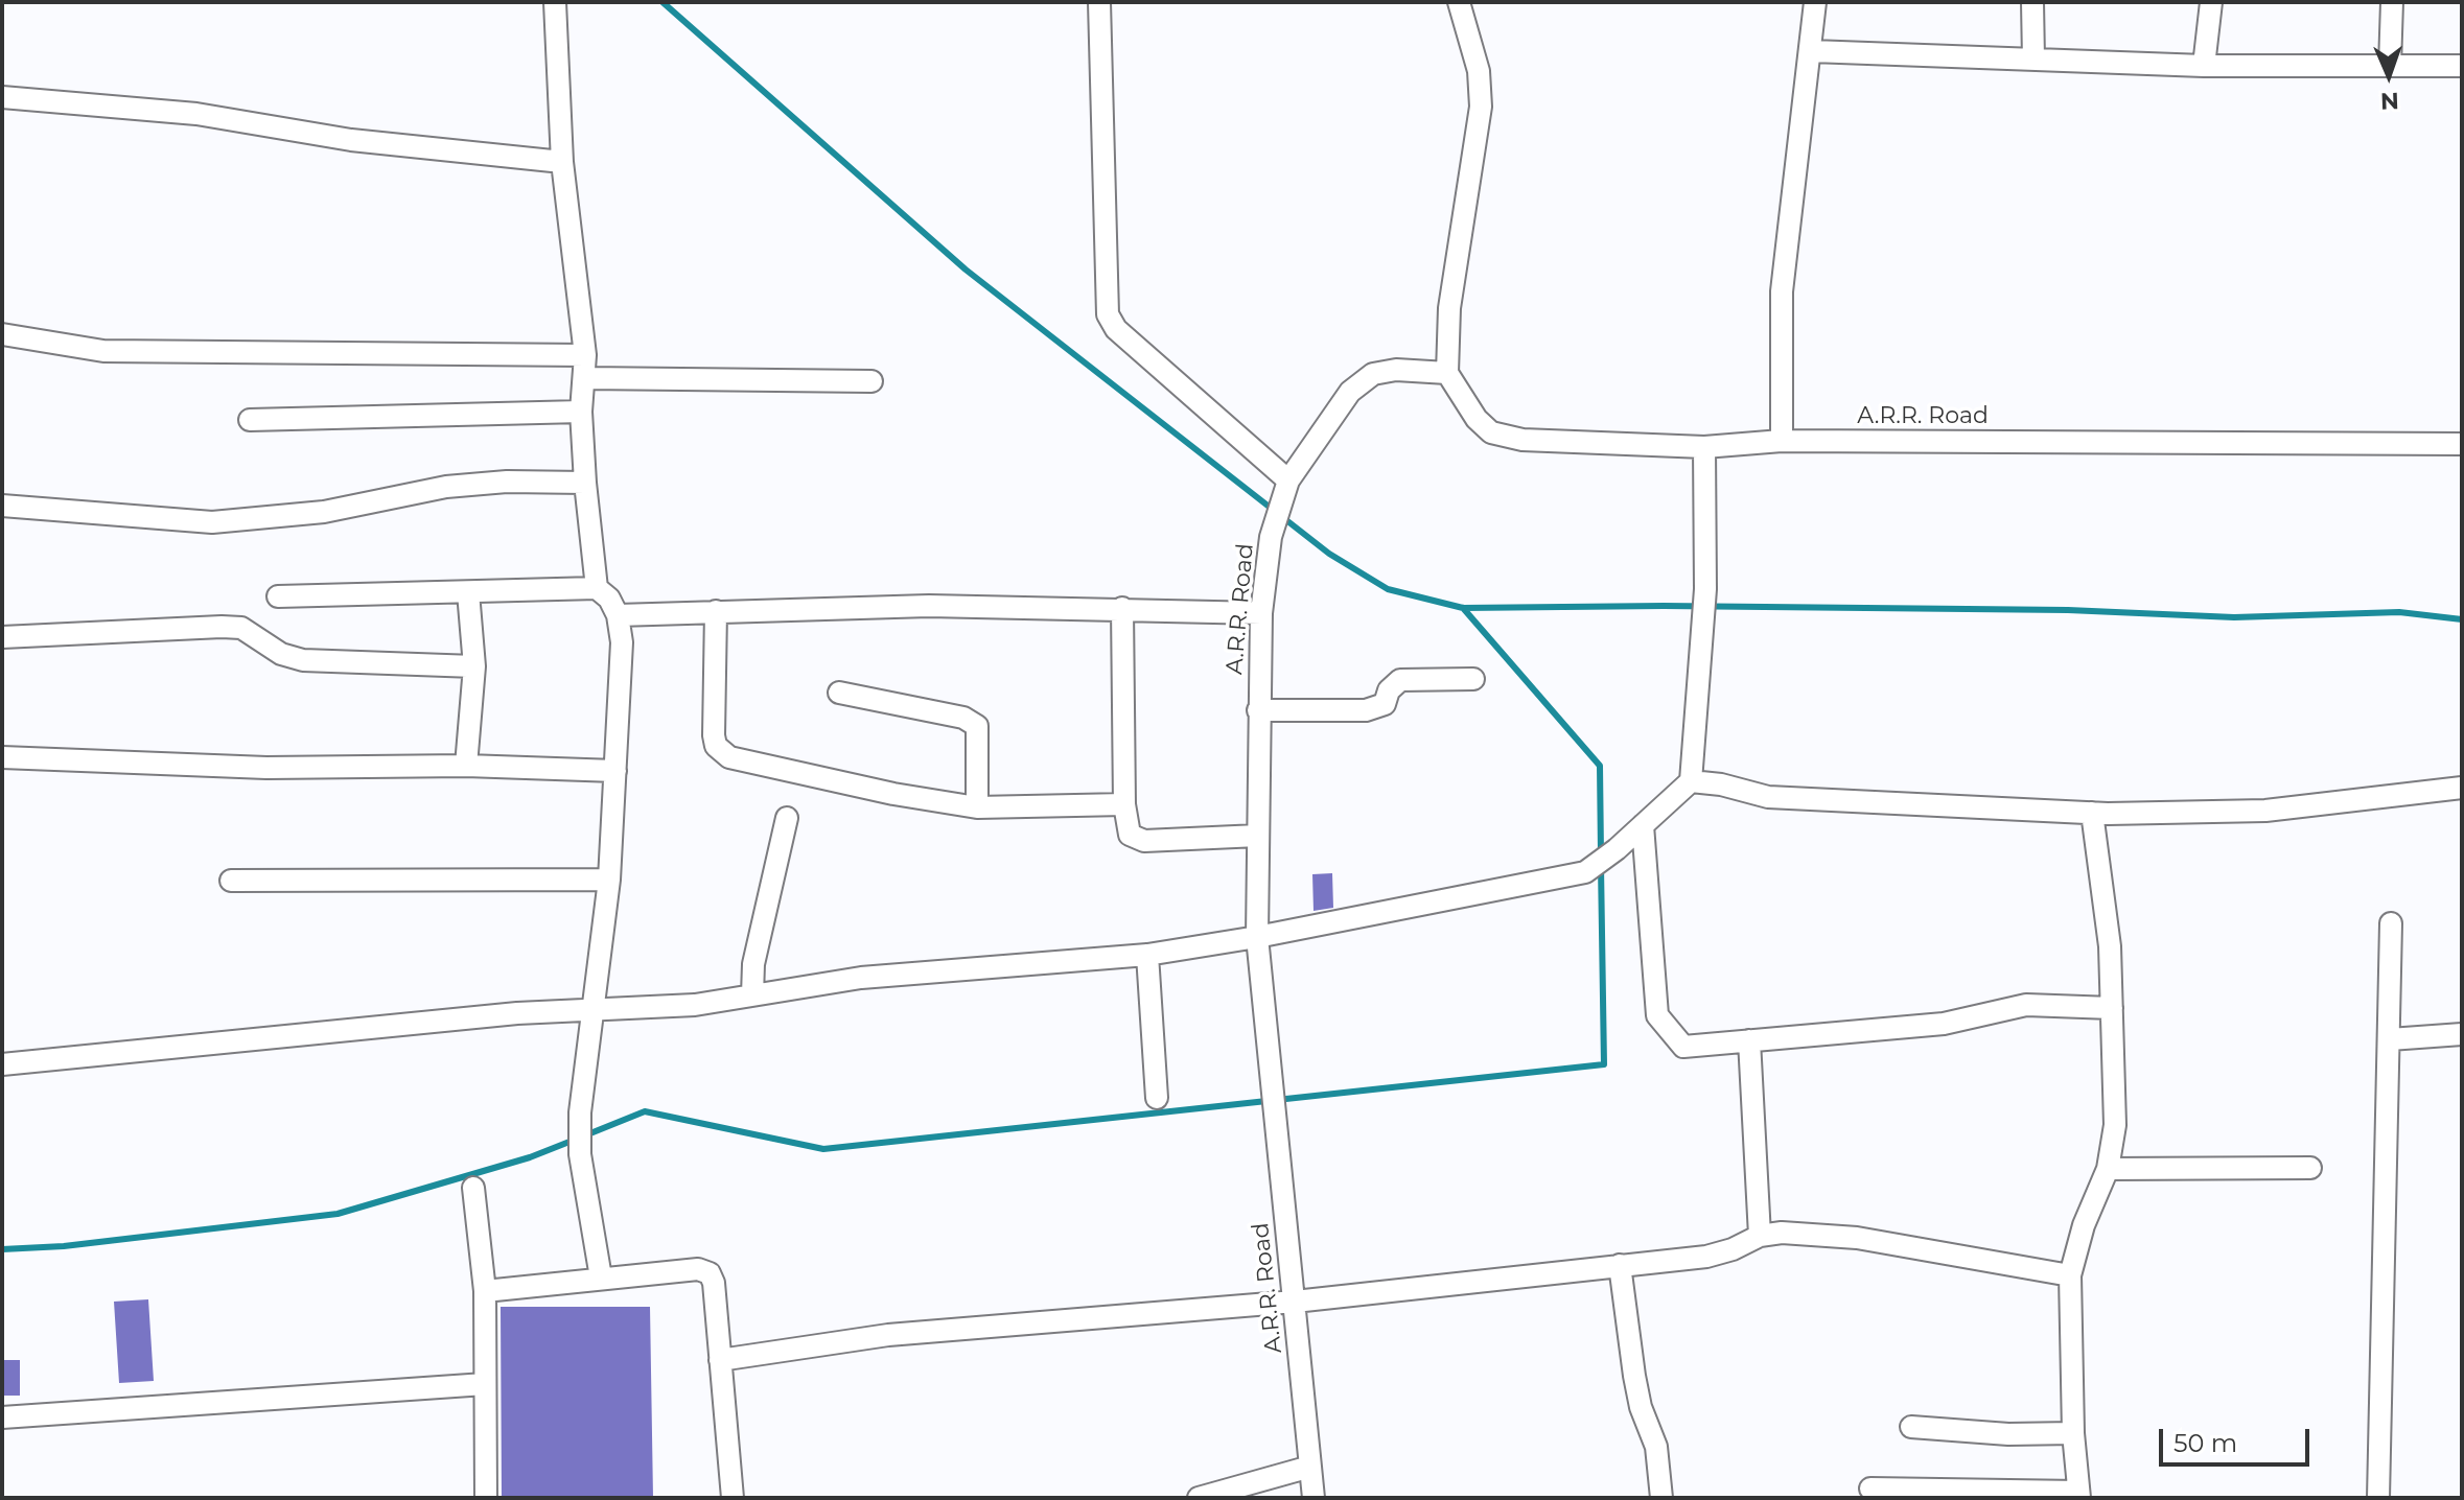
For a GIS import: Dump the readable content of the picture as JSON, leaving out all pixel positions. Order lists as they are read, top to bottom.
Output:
{
  "streets": {
    "street": ["A.R.R. Road"]
  },
  "scale_bar": "50 m",
  "north": "bottom"
}
